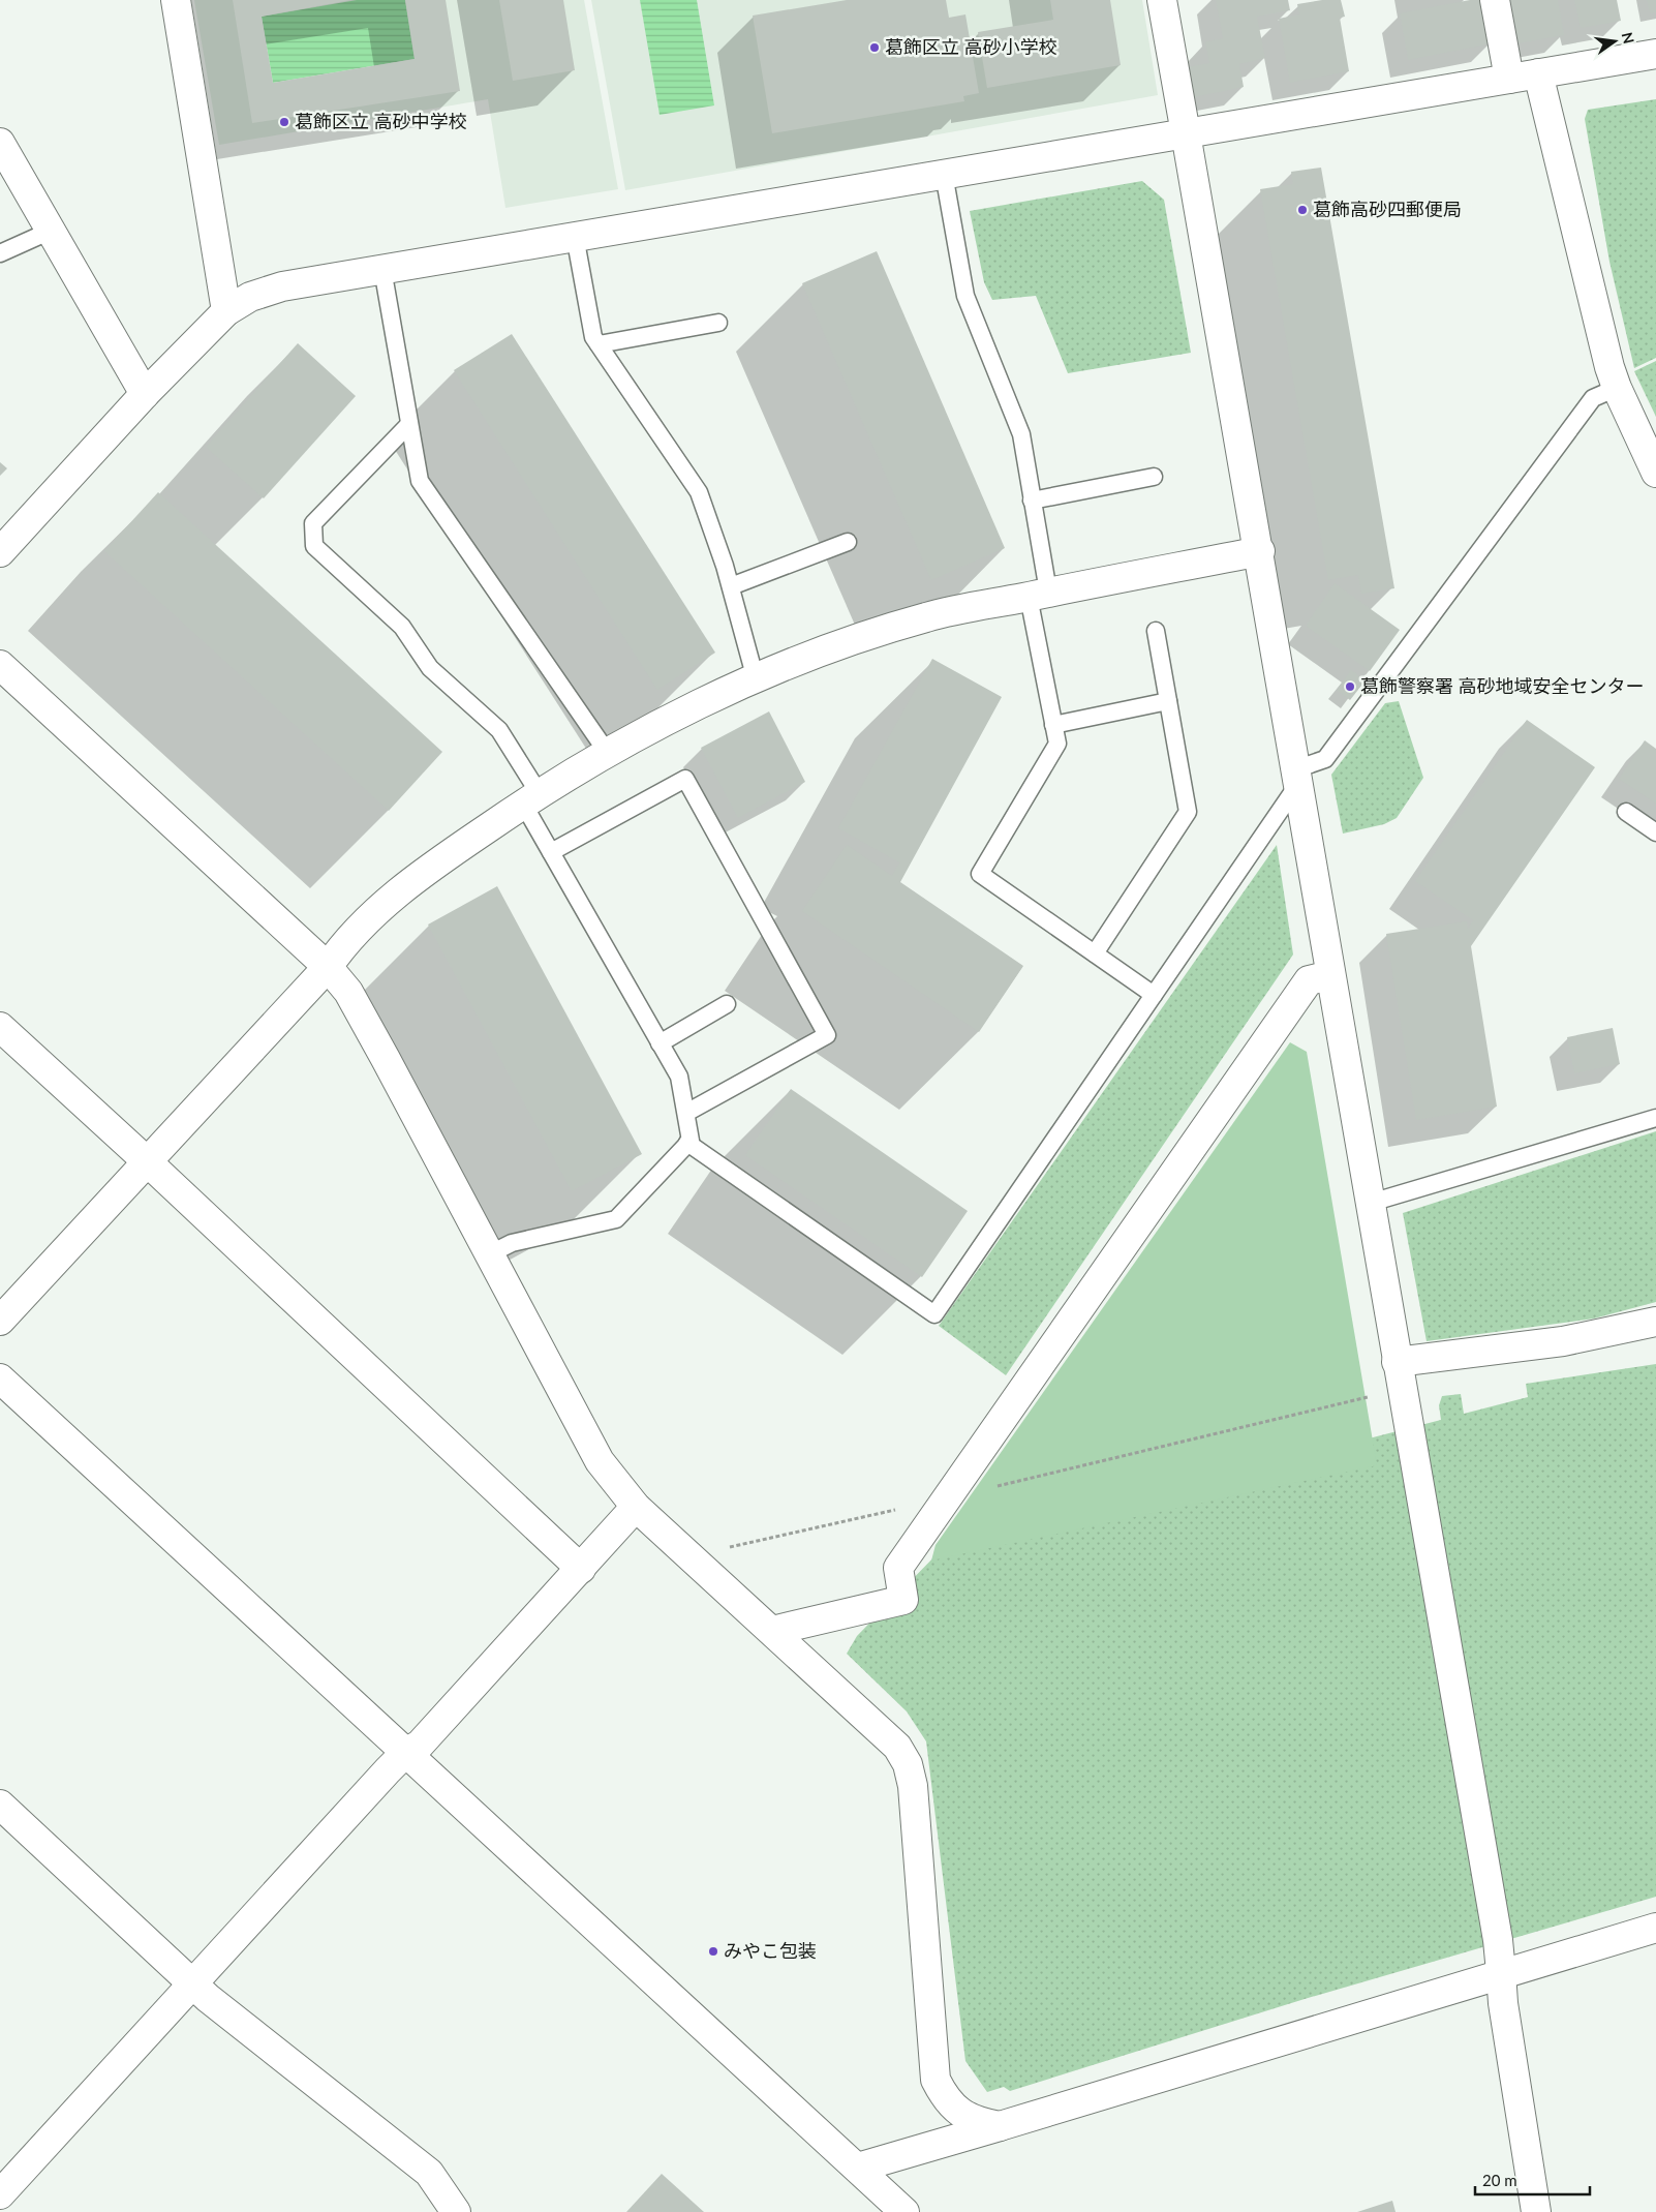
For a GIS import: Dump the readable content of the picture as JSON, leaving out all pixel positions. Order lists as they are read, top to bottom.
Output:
{
  "places": [
    "葛飾区立 高砂小学校",
    "葛飾区立 高砂中学校",
    "葛飾高砂四郵便局",
    "葛飾警察署 高砂地域安全センター",
    "みやこ包装"
  ],
  "scale_bar": "20 m",
  "north": "right"
}
